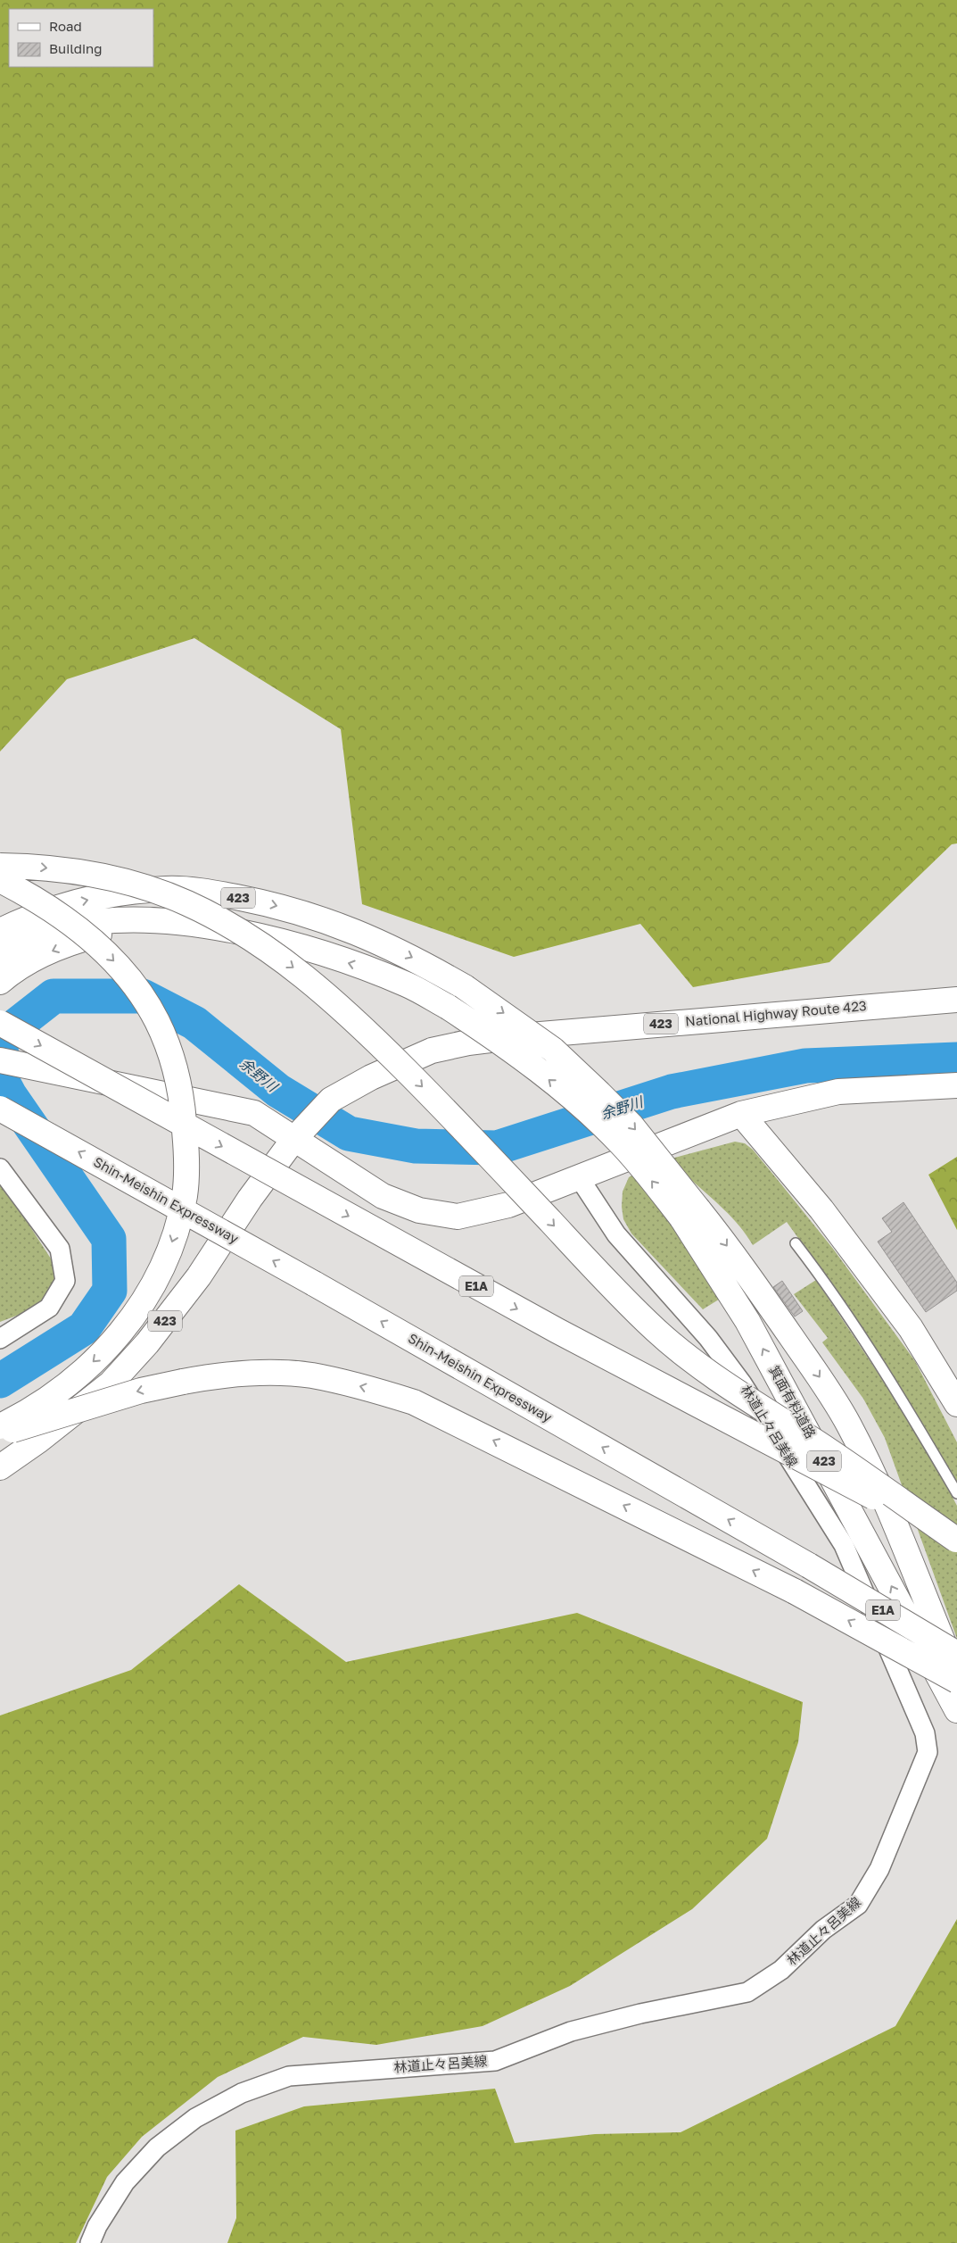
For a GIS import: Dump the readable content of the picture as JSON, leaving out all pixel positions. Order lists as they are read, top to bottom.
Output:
{
  "streets": {
    "main road": [
      "423",
      "National Highway Route 423",
      "Shin-Meishin Expressway",
      "E1A",
      "箕面有料道路"
    ],
    "street": ["林道止々呂美線"]
  },
  "crossings": [
    ["423", "箕面有料道路"]
  ],
  "water": ["余野川"],
  "legend": ["Road", "Building"]
}
